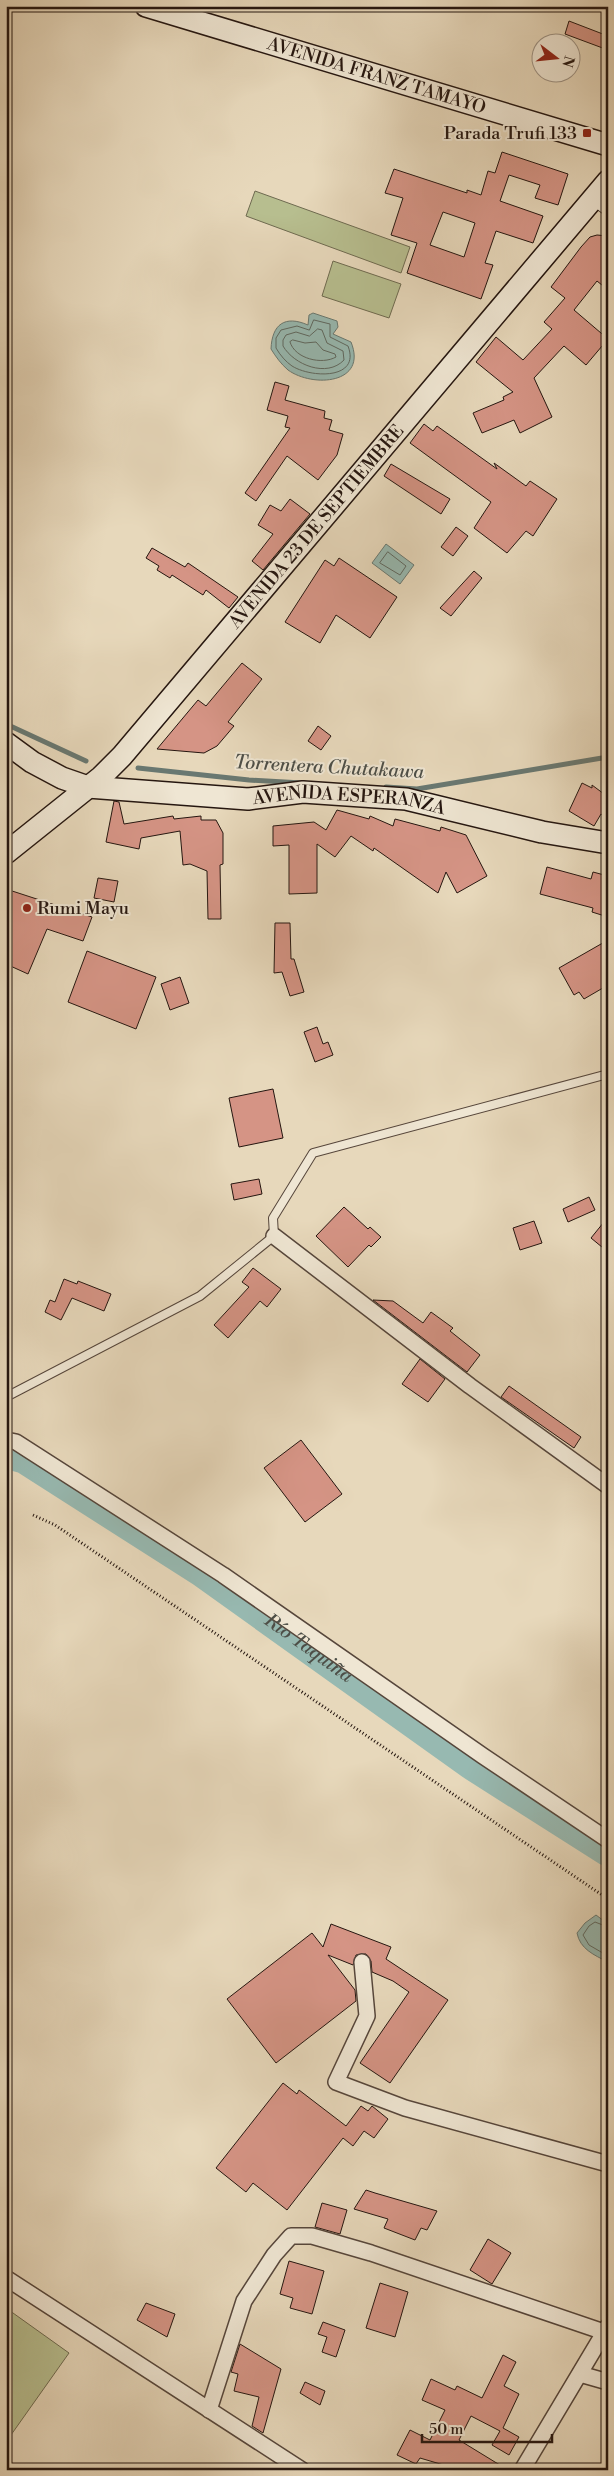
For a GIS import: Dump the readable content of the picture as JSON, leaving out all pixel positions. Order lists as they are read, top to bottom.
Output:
{
  "streets": {
    "main road": ["AVENIDA FRANZ TAMAYO", "AVENIDA 23 DE SEPTIEMBRE", "AVENIDA ESPERANZA"]
  },
  "crossings": [
    ["AVENIDA 23 DE SEPTIEMBRE", "AVENIDA ESPERANZA"]
  ],
  "water": ["Torrentera Chutakawa", "Río Taquiña"],
  "places": {
    "transit": ["Parada Trufi 133"],
    "other": ["Rumi Mayu"]
  },
  "scale_bar": "50 m",
  "north": "right"
}
